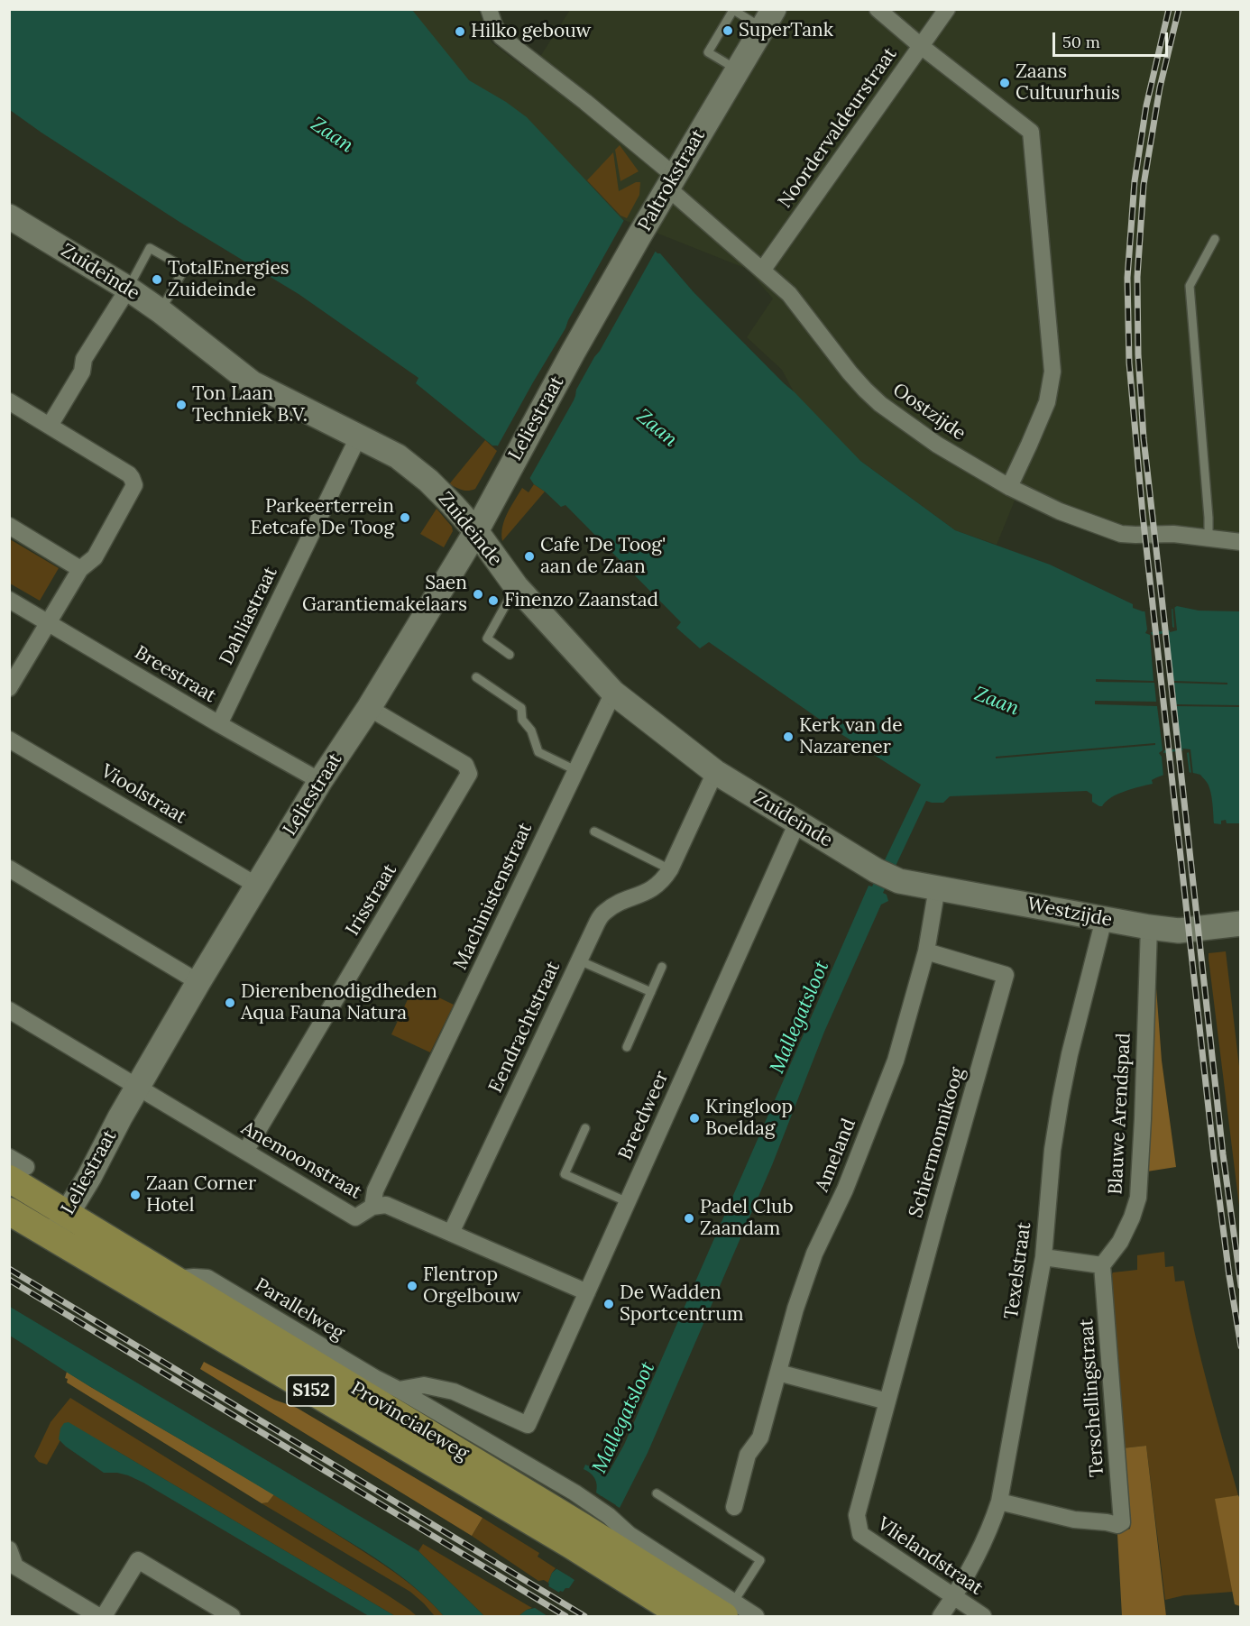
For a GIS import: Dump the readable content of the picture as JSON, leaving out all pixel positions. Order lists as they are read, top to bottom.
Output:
{
  "streets": {
    "main road": ["S152", "Provincialeweg"],
    "street": [
      "Noordervaldeurstraat",
      "Paltrokstraat",
      "Zuideinde",
      "Oostzijde",
      "Leliestraat",
      "Dahliastraat",
      "Breestraat",
      "Vioolstraat",
      "Machinistenstraat",
      "Irisstraat",
      "Westzijde",
      "Eendrachtstraat",
      "Blauwe Arendspad",
      "Breedweer",
      "Schiermonnikoog",
      "Ameland",
      "Anemoonstraat",
      "Texelstraat",
      "Parallelweg",
      "Terschellingstraat",
      "Vlielandstraat"
    ]
  },
  "crossings": [
    ["Noordervaldeurstraat", "Oostzijde"],
    ["Paltrokstraat", "Oostzijde"],
    ["Paltrokstraat", "Leliestraat"],
    ["Zuideinde", "Leliestraat"],
    ["Zuideinde", "Dahliastraat"],
    ["Zuideinde", "Machinistenstraat"],
    ["Zuideinde", "Westzijde"],
    ["Zuideinde", "Eendrachtstraat"],
    ["Zuideinde", "Breedweer"],
    ["Leliestraat", "Breestraat"],
    ["Leliestraat", "Vioolstraat"],
    ["Leliestraat", "Irisstraat"],
    ["Leliestraat", "Anemoonstraat"],
    ["Leliestraat", "Provincialeweg"],
    ["Dahliastraat", "Breestraat"],
    ["Machinistenstraat", "Anemoonstraat"],
    ["Irisstraat", "Anemoonstraat"],
    ["Westzijde", "Blauwe Arendspad"],
    ["Westzijde", "Ameland"],
    ["Westzijde", "Texelstraat"],
    ["Eendrachtstraat", "Anemoonstraat"],
    ["Blauwe Arendspad", "Terschellingstraat"],
    ["Breedweer", "Anemoonstraat"],
    ["Breedweer", "Parallelweg"],
    ["Schiermonnikoog", "Ameland"],
    ["Schiermonnikoog", "Vlielandstraat"],
    ["Texelstraat", "Terschellingstraat"],
    ["Texelstraat", "Vlielandstraat"],
    ["Parallelweg", "Provincialeweg"]
  ],
  "water": ["Zaan", "Mallegatsloot"],
  "places": [
    "SuperTank",
    "Hilko gebouw",
    "Zaans Cultuurhuis",
    "TotalEnergies Zuideinde",
    "Ton Laan Techniek B.V.",
    "Parkeerterrein Eetcafe De Toog",
    "Cafe 'De Toog' aan de Zaan",
    "Saen Garantiemakelaars",
    "Finenzo Zaanstad",
    "Kerk van de Nazarener",
    "Dierenbenodigdheden Aqua Fauna Natura",
    "Kringloop Boeldag",
    "Zaan Corner Hotel",
    "Padel Club Zaandam",
    "Flentrop Orgelbouw",
    "De Wadden Sportcentrum"
  ],
  "scale_bar": "50 m"
}
